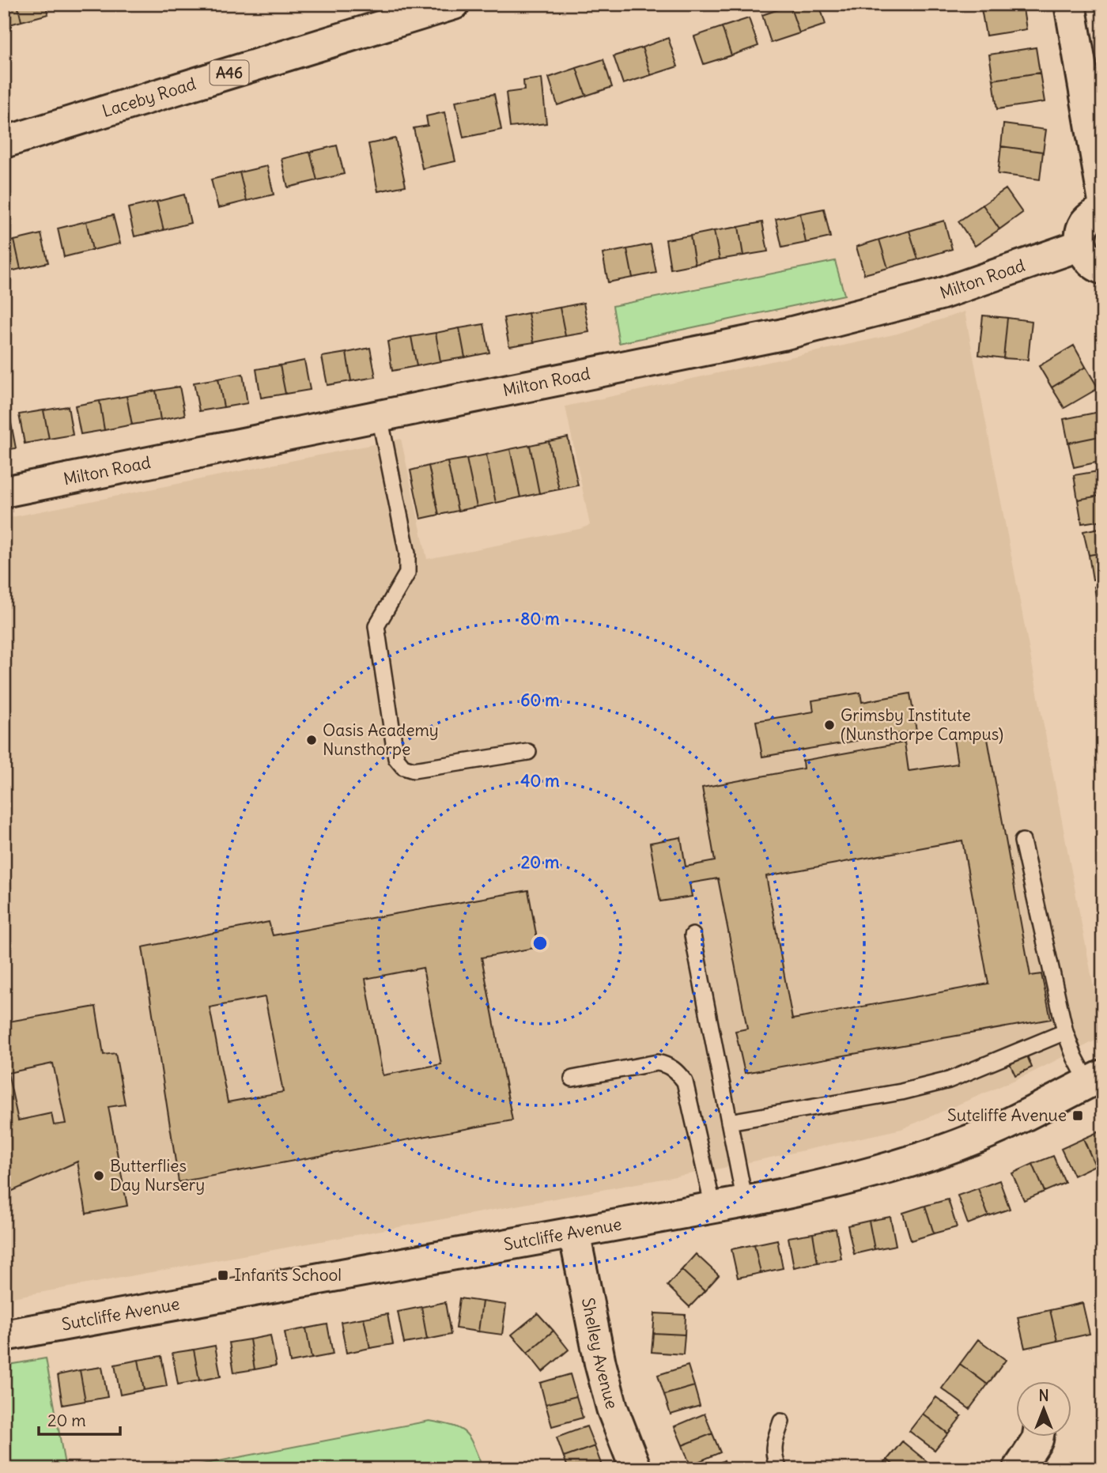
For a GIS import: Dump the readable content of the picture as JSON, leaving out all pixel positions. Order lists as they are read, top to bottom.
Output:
{
  "streets": {
    "main road": [
      "A46",
      "Laceby Road",
      "Milton Road",
      "Sutcliffe Avenue",
      "Shelley Avenue"
    ]
  },
  "crossings": [
    ["Sutcliffe Avenue", "Shelley Avenue"]
  ],
  "places": {
    "other": ["Grimsby Institute (Nunsthorpe Campus)", "Oasis Academy Nunsthorpe", "Butterflies Day Nursery"],
    "transit": ["Sutcliffe Avenue", "Infants School"]
  },
  "scale_bar": "20 m",
  "north": "top",
  "rings": [
    "80 m",
    "60 m",
    "40 m",
    "20 m"
  ]
}
